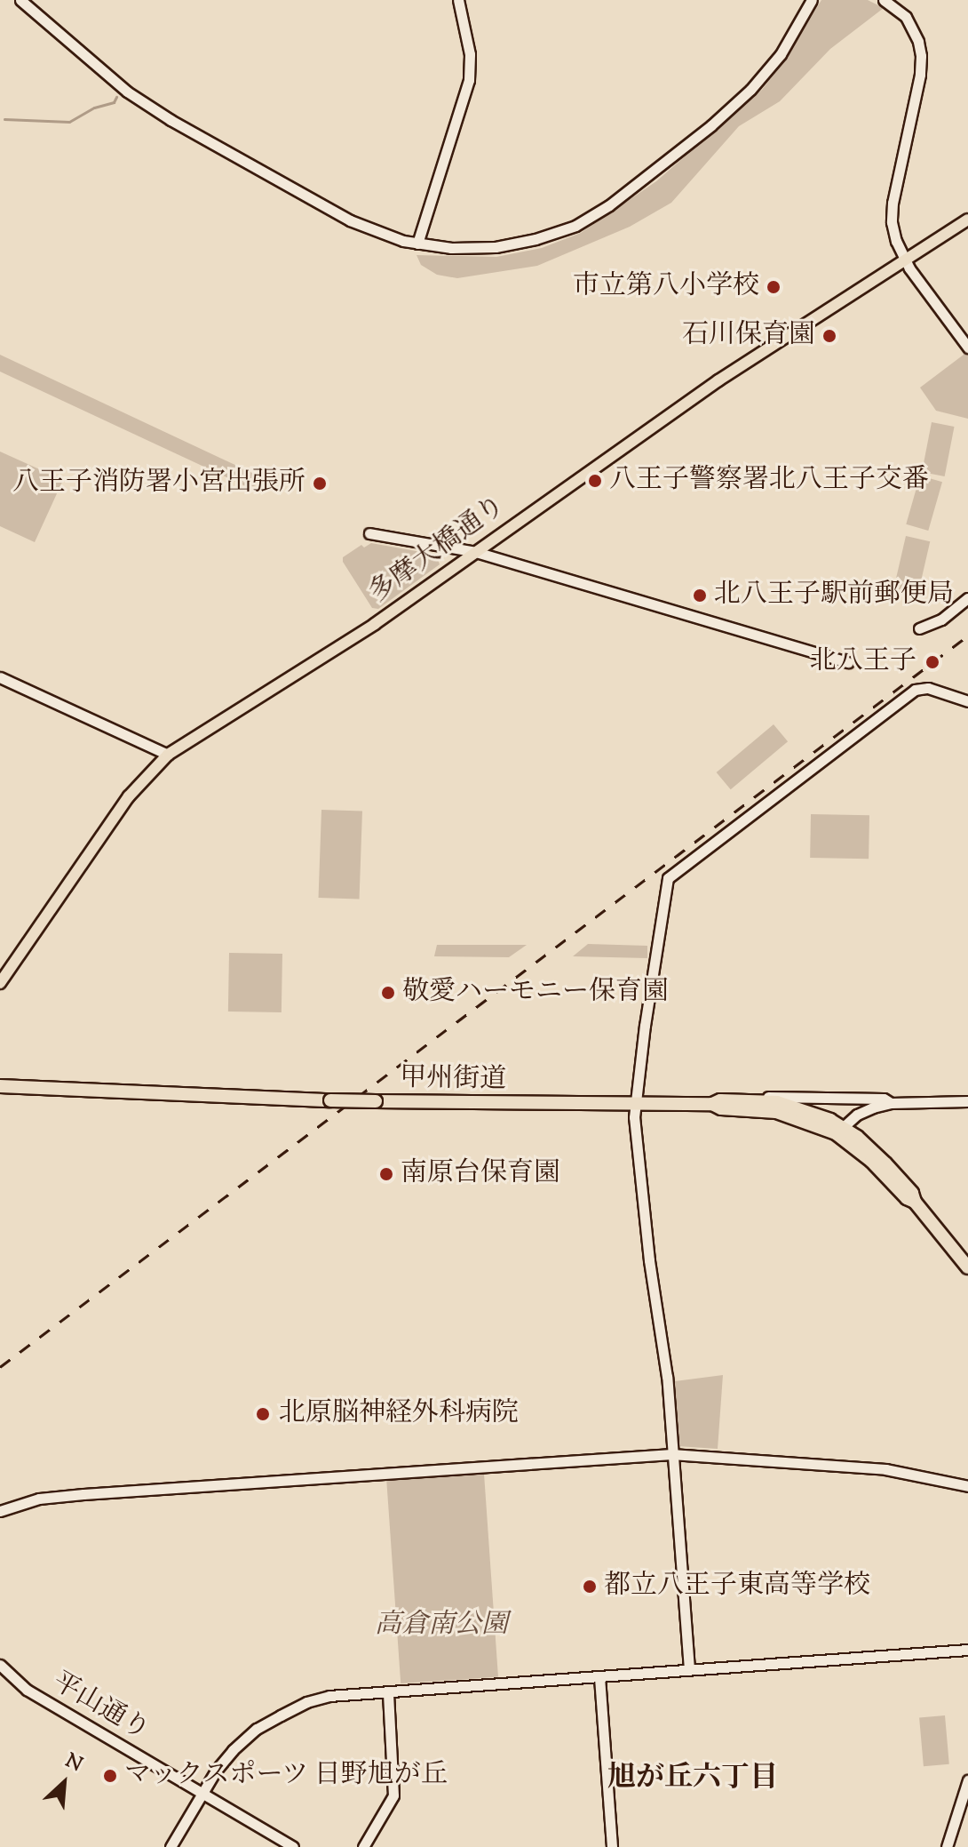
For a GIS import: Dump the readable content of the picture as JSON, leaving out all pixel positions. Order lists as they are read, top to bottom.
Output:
{
  "streets": {
    "highway": ["甲州街道"],
    "main road": ["多摩大橋通り"],
    "street": ["平山通り"]
  },
  "districts": ["旭が丘六丁目"],
  "parks": ["高倉南公園"],
  "places": [
    "市立第八小学校",
    "石川保育園",
    "八王子警察署北八王子交番",
    "八王子消防署小宮出張所",
    "北八王子駅前郵便局",
    "北八王子",
    "敬愛ハーモニー保育園",
    "南原台保育園",
    "北原脳神経外科病院",
    "都立八王子東高等学校",
    "マックスポーツ 日野旭が丘"
  ],
  "north": "top right"
}
